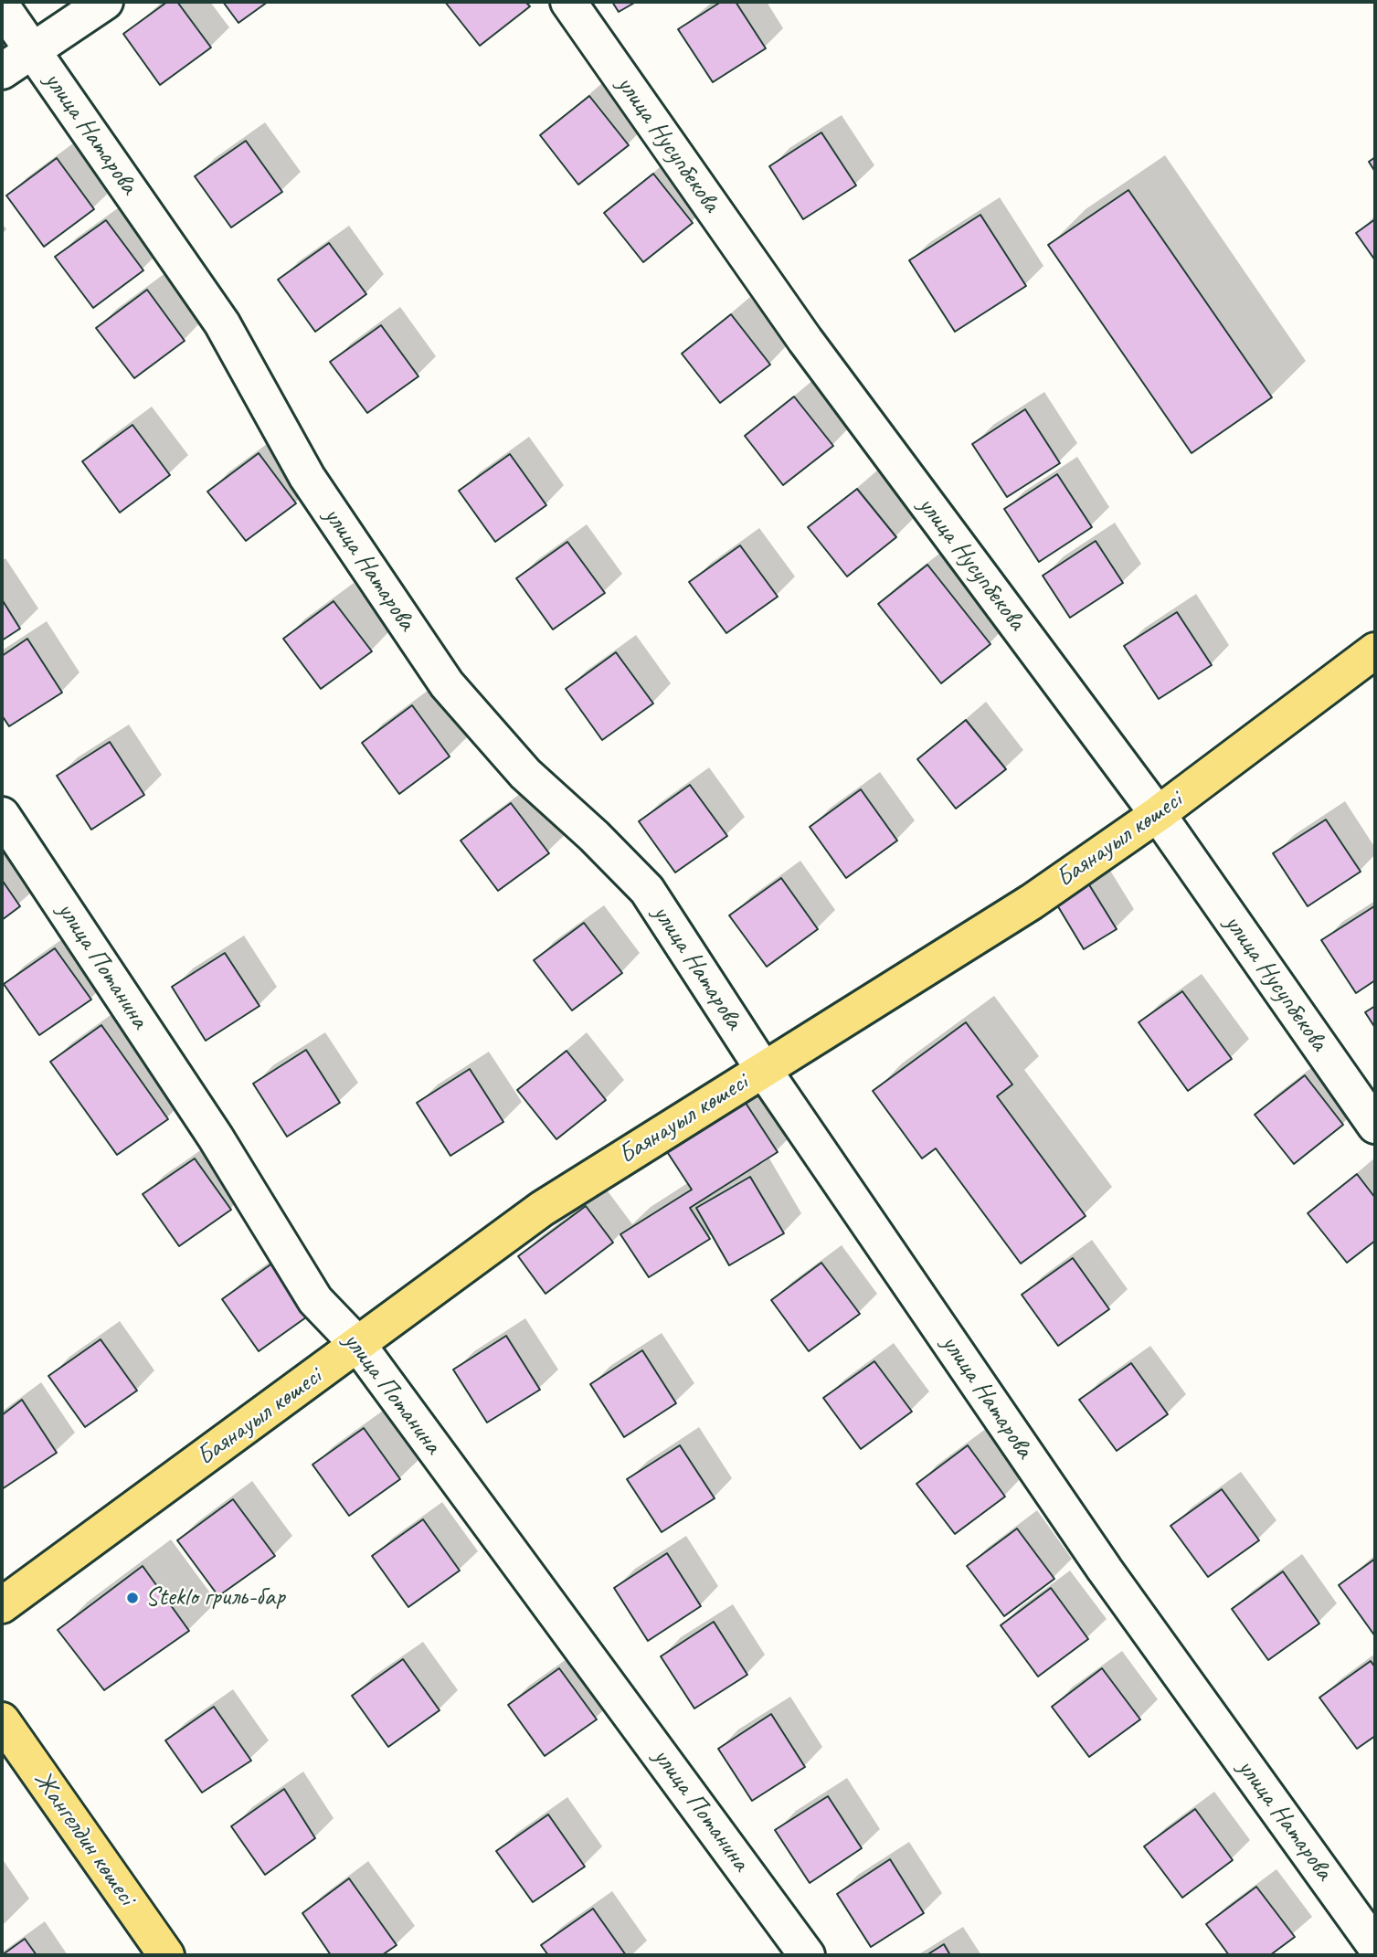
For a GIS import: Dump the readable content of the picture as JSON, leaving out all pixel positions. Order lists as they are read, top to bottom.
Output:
{
  "streets": {
    "main road": ["Баянауыл көшесі", "Жангелдин көшесі"],
    "street": ["улица Натарова", "улица Нусупбекова", "улица Потанина"]
  },
  "crossings": [
    ["улица Натарова", "Баянауыл көшесі"],
    ["улица Нусупбекова", "Баянауыл көшесі"],
    ["Баянауыл көшесі", "улица Потанина"]
  ],
  "places": ["Steklo гриль-бар"]
}
